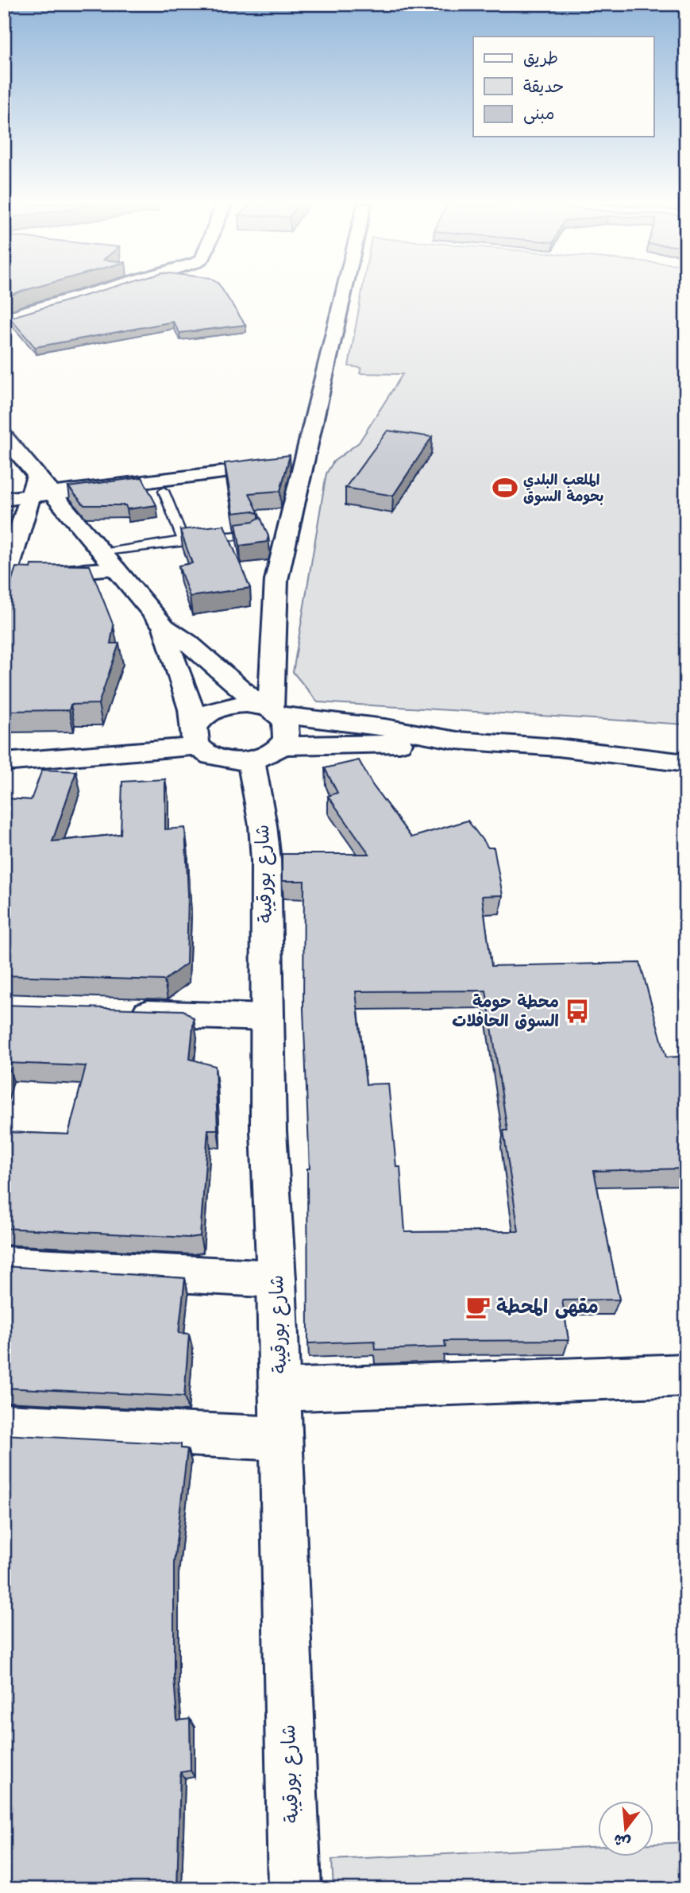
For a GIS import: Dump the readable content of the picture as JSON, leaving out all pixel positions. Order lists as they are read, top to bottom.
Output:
{
  "streets": {
    "street": ["شارع بورقيبة"]
  },
  "places": {
    "sports": ["الملعب البلدي بحومة السوق"],
    "bus stop": ["محطة حومة السوق الحافلات"],
    "cafe": ["مقهى المحطة"]
  },
  "legend": ["طريق", "حديقة", "مبنى"],
  "north": "bottom"
}
